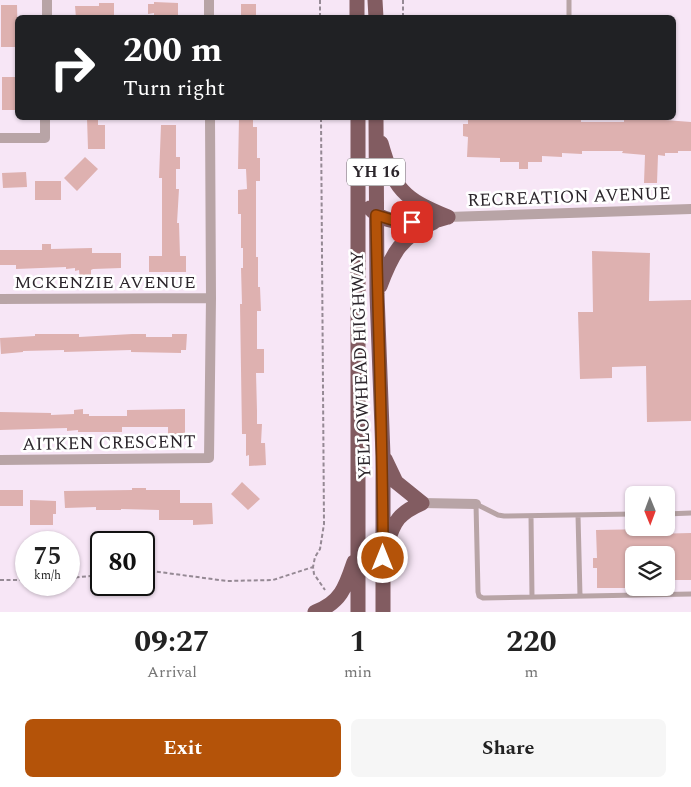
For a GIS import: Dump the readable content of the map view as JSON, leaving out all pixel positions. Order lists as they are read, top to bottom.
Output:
{
  "streets": {
    "highway": ["YH 16", "YELLOWHEAD HIGHWAY"],
    "street": ["RECREATION AVENUE", "MCKENZIE AVENUE", "AITKEN CRESCENT"]
  },
  "crossings": [
    ["MCKENZIE AVENUE", "AITKEN CRESCENT"]
  ],
  "north": "bottom",
  "page": {
    "turn": ["200 m", "Turn right"],
    "speed": "75 km/h",
    "limit": "80",
    "eta": [
      "09:27",
      "Arrival",
      "1",
      "min",
      "220",
      "m"
    ],
    "buttons": ["Exit", "Share"]
  }
}
